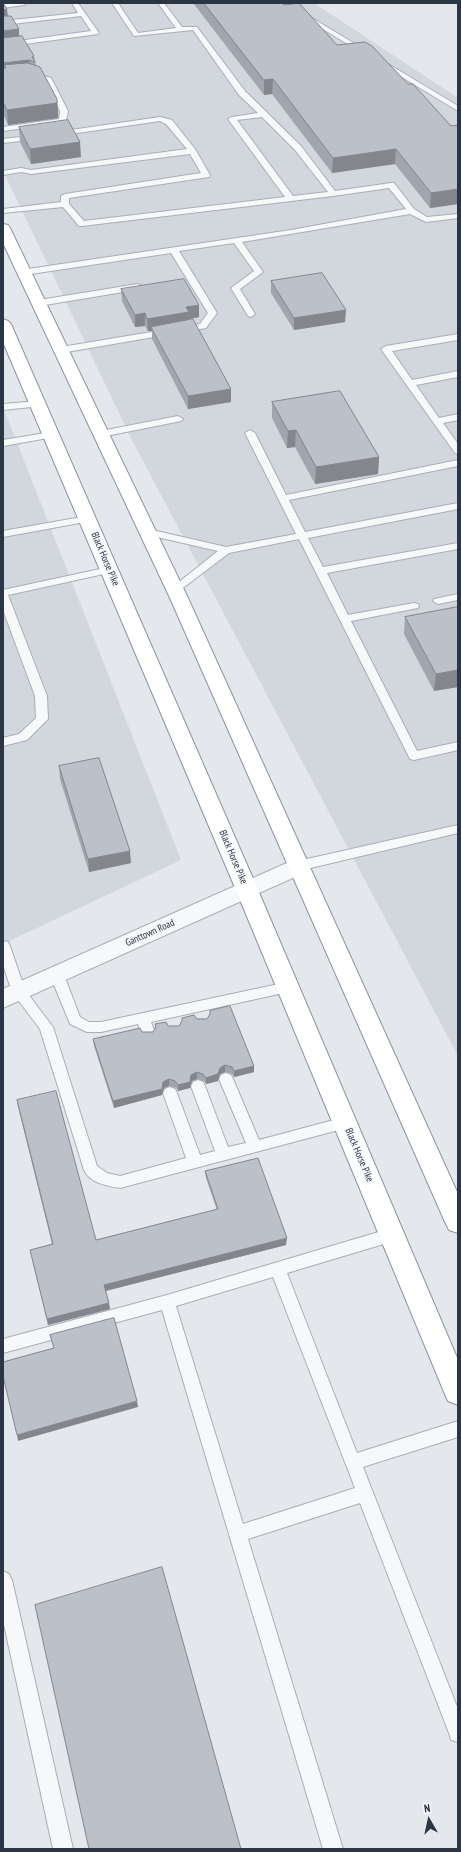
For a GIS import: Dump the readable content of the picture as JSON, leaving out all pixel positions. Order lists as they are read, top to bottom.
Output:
{
  "streets": {
    "highway": ["Black Horse Pike"],
    "street": ["Ganttown Road"]
  },
  "crossings": [
    ["Black Horse Pike", "Ganttown Road"]
  ],
  "north": "top"
}
